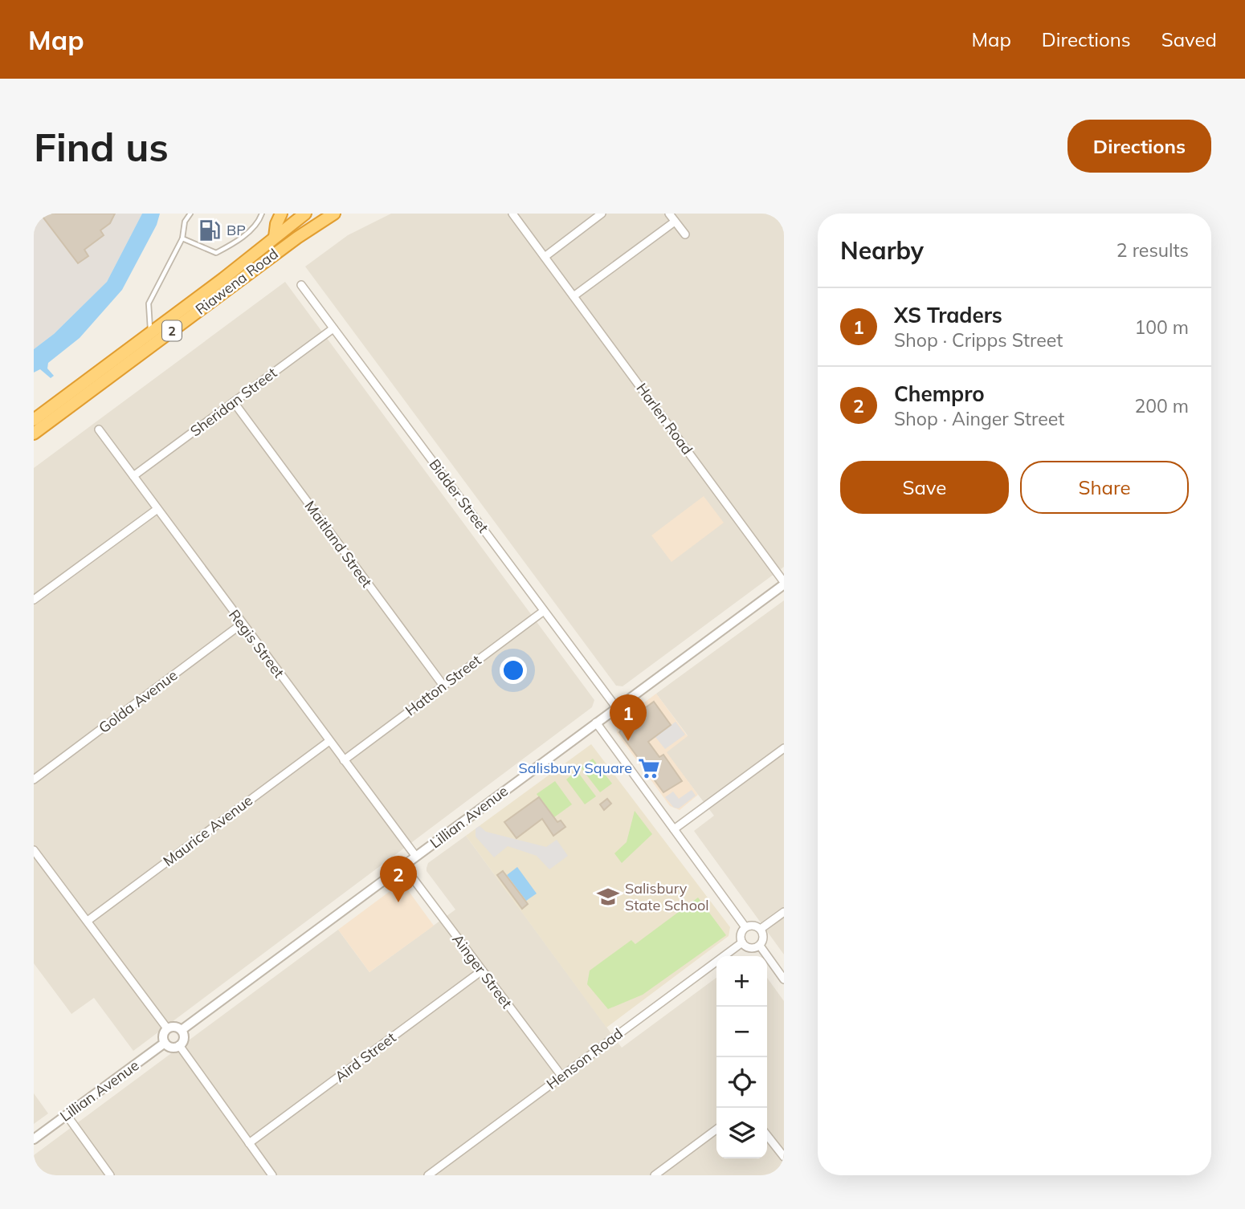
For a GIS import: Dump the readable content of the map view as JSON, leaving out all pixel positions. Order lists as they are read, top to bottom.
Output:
{
  "streets": {
    "highway": ["Riawena Road", "2"],
    "street": [
      "Sheridan Street",
      "Harlen Road",
      "Bidder Street",
      "Maitland Street",
      "Regis Street",
      "Hatton Street",
      "Golda Avenue",
      "Lillian Avenue",
      "Maurice Avenue",
      "Ainger Street",
      "Aird Street",
      "Henson Road"
    ]
  },
  "crossings": [
    ["Sheridan Street", "Bidder Street"],
    ["Sheridan Street", "Maitland Street"],
    ["Sheridan Street", "Regis Street"],
    ["Harlen Road", "Lillian Avenue"],
    ["Bidder Street", "Hatton Street"],
    ["Bidder Street", "Lillian Avenue"],
    ["Maitland Street", "Hatton Street"],
    ["Regis Street", "Hatton Street"],
    ["Regis Street", "Golda Avenue"],
    ["Regis Street", "Lillian Avenue"],
    ["Regis Street", "Maurice Avenue"],
    ["Lillian Avenue", "Ainger Street"],
    ["Ainger Street", "Aird Street"],
    ["Ainger Street", "Henson Road"]
  ],
  "places": {
    "fuel station": ["BP"],
    "supermarket": ["Salisbury Square"],
    "school or university": ["Salisbury State School"]
  },
  "page": {
    "header": "Map",
    "nav": ["Map", "Directions", "Saved"],
    "buttons": [
      "Directions",
      ["Save", "Share"]
    ],
    "title": "Find us",
    "heading": ["Nearby", "2 results"],
    "list": [
      {
        "mark": "1",
        "name": "XS Traders",
        "note": "Shop · Cripps Street",
        "value": "100 m"
      },
      {
        "mark": "2",
        "name": "Chempro",
        "note": "Shop · Ainger Street",
        "value": "200 m"
      }
    ],
    "pins": ["1", "2"],
    "map_buttons": ["+", "−"]
  }
}
